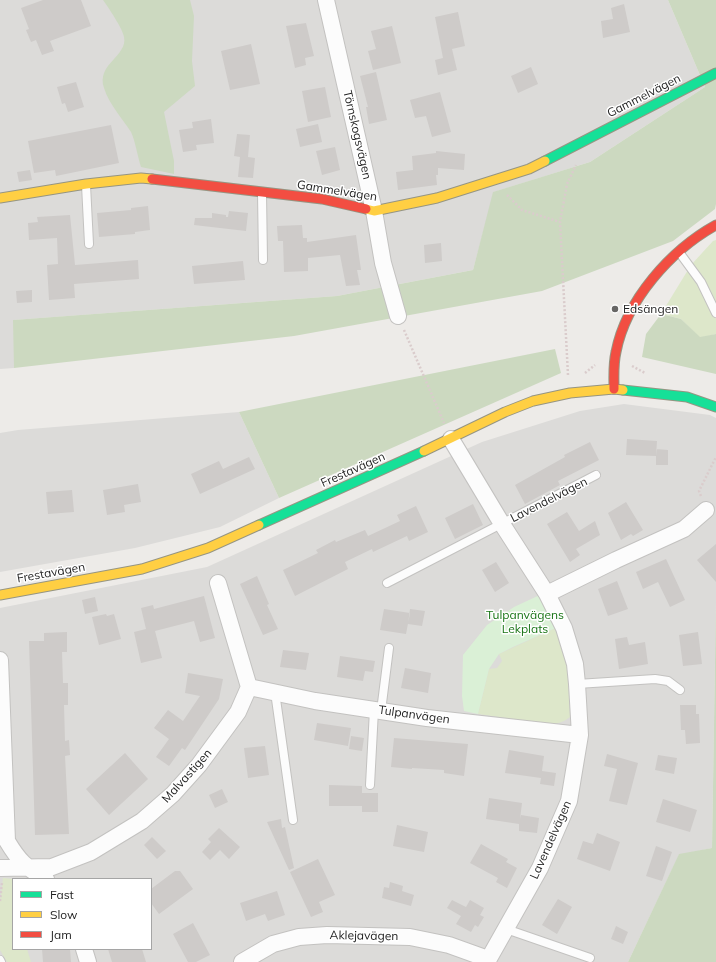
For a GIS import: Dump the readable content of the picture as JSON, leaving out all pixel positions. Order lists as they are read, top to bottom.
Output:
{
  "streets": {
    "street": [
      "Gammelvägen",
      "Törnskogsvägen",
      "Frestavägen",
      "Lavendelvägen",
      "Tulpanvägen",
      "Malvastigen",
      "Aklejavägen"
    ]
  },
  "crossings": [
    ["Gammelvägen", "Törnskogsvägen"],
    ["Frestavägen", "Lavendelvägen"],
    ["Lavendelvägen", "Tulpanvägen"],
    ["Lavendelvägen", "Aklejavägen"],
    ["Tulpanvägen", "Malvastigen"]
  ],
  "parks": ["Tulpanvägens Lekplats"],
  "places": ["Edsängen"],
  "legend": ["Fast", "Slow", "Jam"]
}
